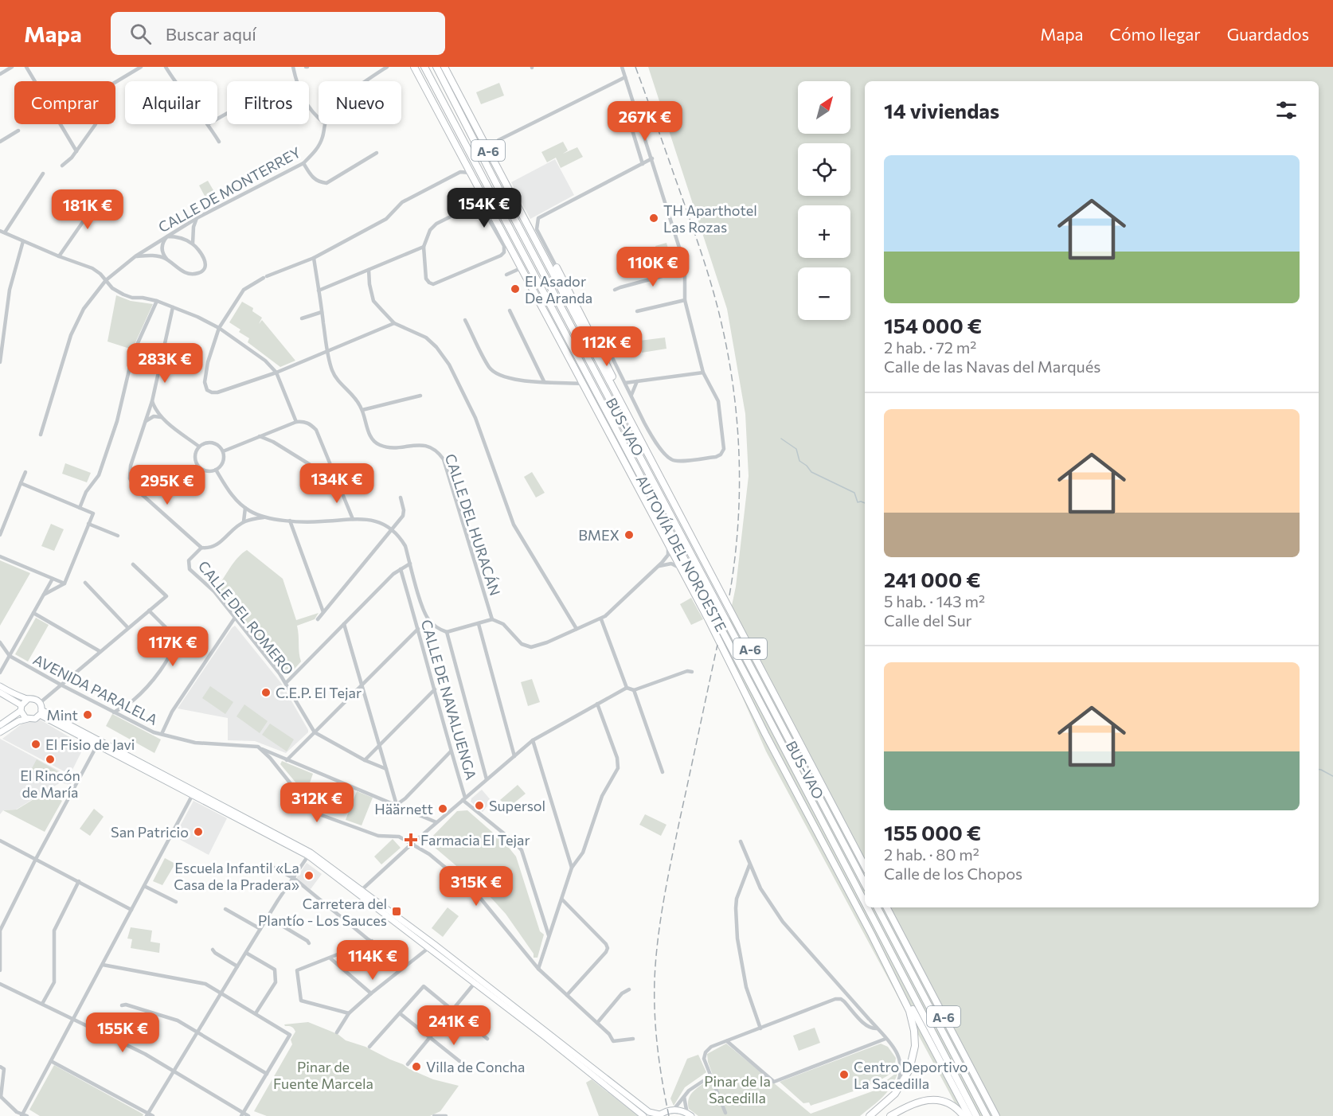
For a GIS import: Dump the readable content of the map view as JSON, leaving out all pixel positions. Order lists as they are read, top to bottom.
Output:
{
  "streets": {
    "highway": ["A-6", "BUS-VAO", "AUTOVÍA DEL NOROESTE"],
    "street": [
      "CALLE DE MONTERREY",
      "CALLE DEL HURACÁN",
      "CALLE DEL ROMERO",
      "AVENIDA PARALELA",
      "CALLE DE NAVALUENGA"
    ]
  },
  "parks": ["Pinar de Fuente Marcela", "Pinar de la Sacedilla"],
  "places": {
    "other": [
      "TH Aparthotel Las Rozas",
      "El Asador De Aranda",
      "BMEX",
      "C.E.P. El Tejar",
      "Mint",
      "El Fisio de Javi",
      "El Rincón de María",
      "Supersol",
      "Häärnett",
      "San Patricio",
      "Escuela Infantil «La Casa de la Pradera»",
      "Villa de Concha",
      "Centro Deportivo La Sacedilla"
    ],
    "health": ["Farmacia El Tejar"],
    "transit": ["Carretera del Plantío - Los Sauces"]
  },
  "north": "top right",
  "page": {
    "header": "Mapa",
    "search": "Buscar aquí",
    "nav": ["Mapa", "Cómo llegar", "Guardados"],
    "map_buttons": ["+", "−"],
    "chip": [
      "Comprar",
      "Alquilar",
      "Filtros",
      "Nuevo"
    ],
    "heading": "14 viviendas",
    "price": [
      "267K €",
      "154K €",
      "181K €",
      "110K €",
      "112K €",
      "283K €",
      "134K €",
      "295K €",
      "117K €",
      "312K €",
      "315K €",
      "114K €",
      "241K €",
      "155K €"
    ],
    "list": [
      {
        "name": "154 000 €",
        "note": "2 hab. · 72 m² · Calle de las Navas del Marqués"
      },
      {
        "name": "241 000 €",
        "note": "5 hab. · 143 m² · Calle del Sur"
      },
      {
        "name": "155 000 €",
        "note": "2 hab. · 80 m² · Calle de los Chopos"
      }
    ]
  }
}
